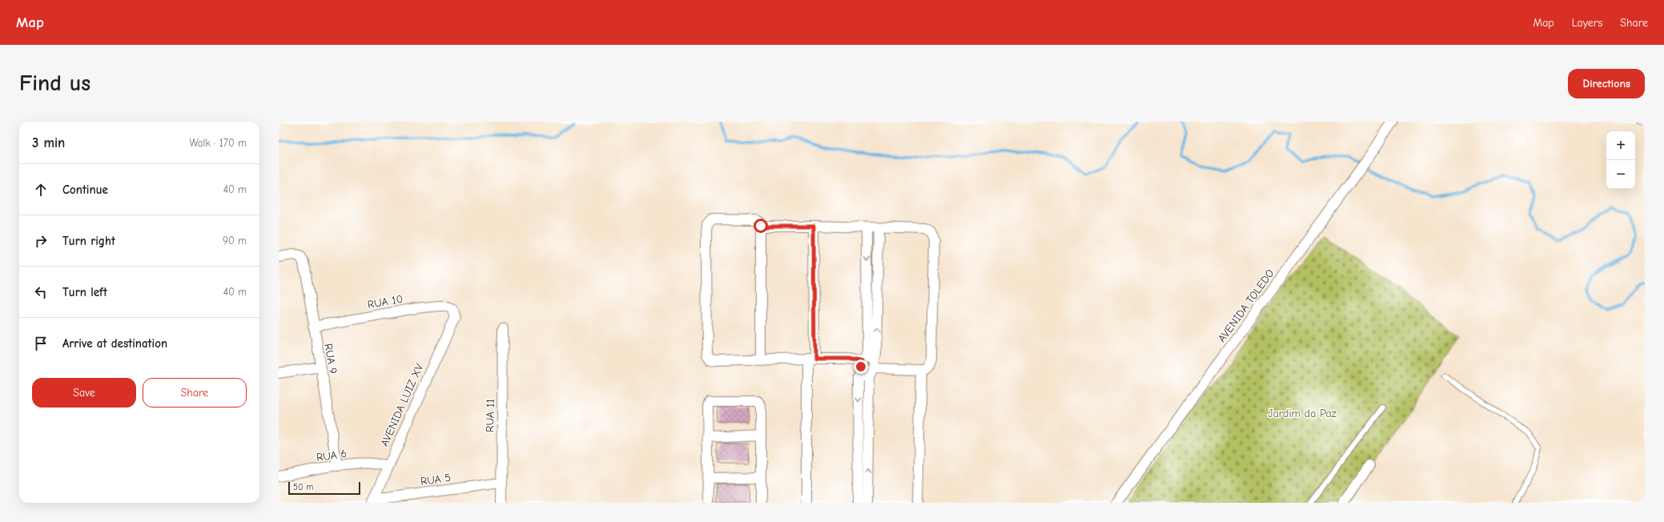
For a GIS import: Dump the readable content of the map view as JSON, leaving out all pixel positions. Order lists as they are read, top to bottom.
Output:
{
  "streets": {
    "street": [
      "RUA 10",
      "AVENIDA TOLEDO",
      "RUA 9",
      "AVENIDA LUIZ XV",
      "RUA 11",
      "RUA 6",
      "RUA 5"
    ]
  },
  "crossings": [
    ["RUA 10", "RUA 9"],
    ["RUA 10", "AVENIDA LUIZ XV"],
    ["RUA 9", "RUA 6"],
    ["AVENIDA LUIZ XV", "RUA 6"],
    ["AVENIDA LUIZ XV", "RUA 5"],
    ["RUA 11", "RUA 5"]
  ],
  "parks": ["Jardim da Paz"],
  "scale_bar": "50 m",
  "page": {
    "header": "Map",
    "nav": ["Map", "Layers", "Share"],
    "buttons": [
      "Directions",
      ["Save", "Share"]
    ],
    "title": "Find us",
    "heading": ["3 min", "Walk · 170 m"],
    "map_buttons": ["+", "−"],
    "list": [
      ["Continue", "40 m"],
      ["Turn right", "90 m"],
      ["Turn left", "40 m"],
      "Arrive at destination"
    ],
    "scale": "50 m"
  }
}
